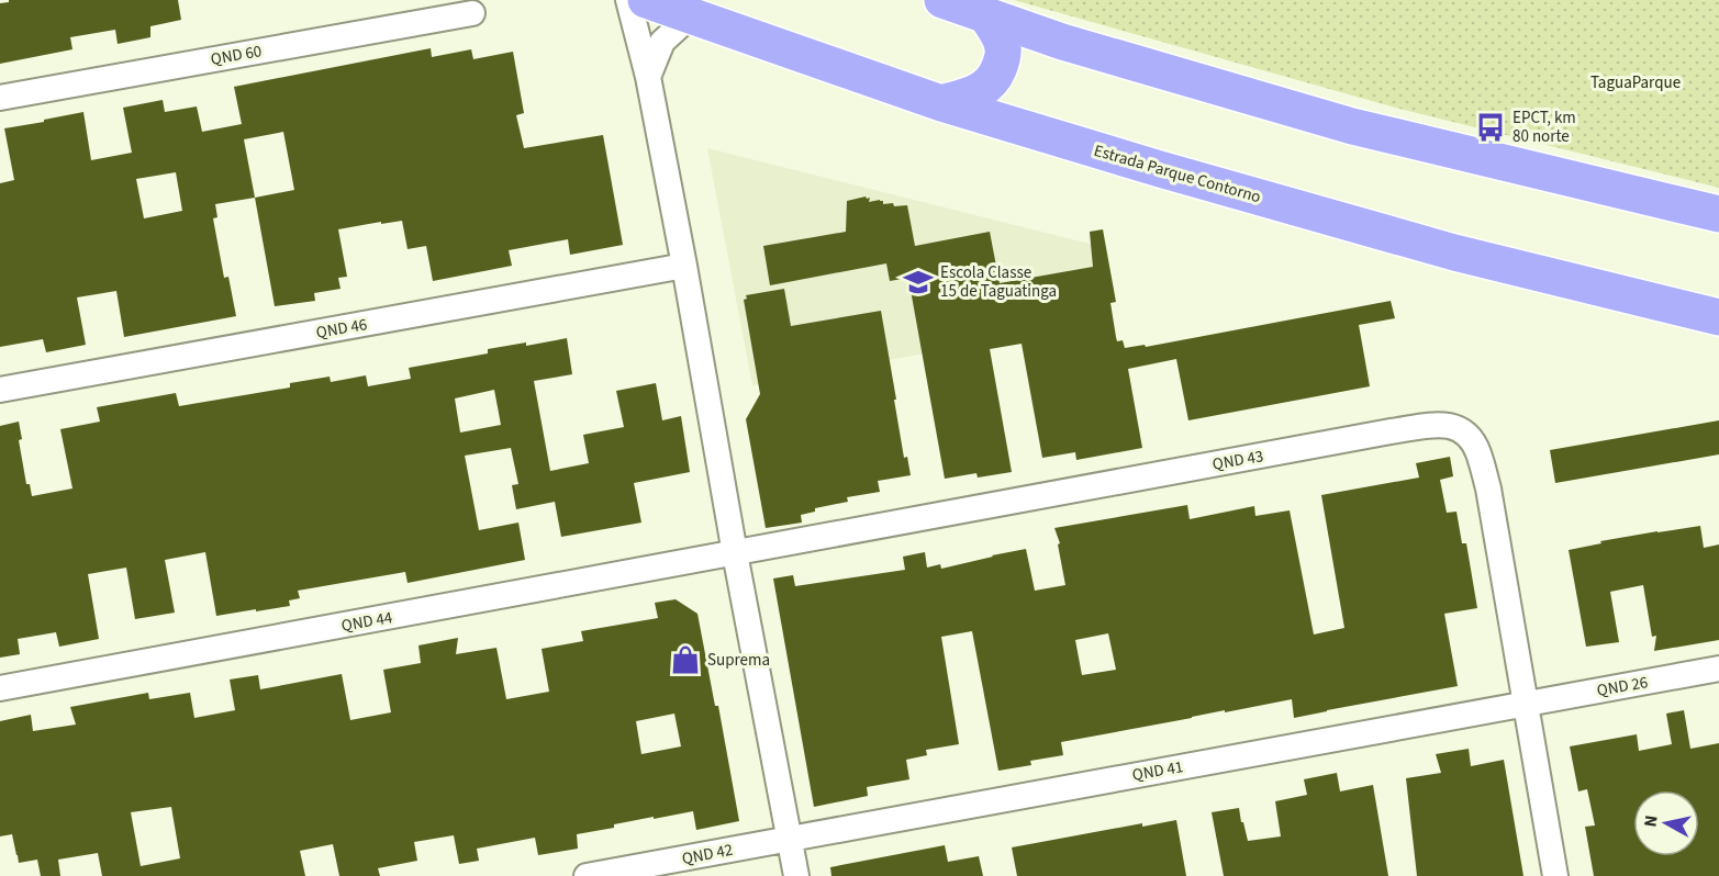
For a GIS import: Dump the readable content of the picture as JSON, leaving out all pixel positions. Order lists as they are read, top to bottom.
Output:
{
  "streets": {
    "highway": ["Estrada Parque Contorno"],
    "street": [
      "QND 60",
      "QND 46",
      "QND 43",
      "QND 44",
      "QND 26",
      "QND 41",
      "QND 42"
    ]
  },
  "crossings": [
    ["QND 43", "QND 44"],
    ["QND 43", "QND 26"],
    ["QND 43", "QND 41"],
    ["QND 26", "QND 41"],
    ["QND 41", "QND 42"]
  ],
  "parks": ["TaguaParque"],
  "places": {
    "bus stop": ["EPCT, km 80 norte"],
    "school or university": ["Escola Classe 15 de Taguatinga"],
    "shop": ["Suprema"]
  },
  "north": "left"
}
